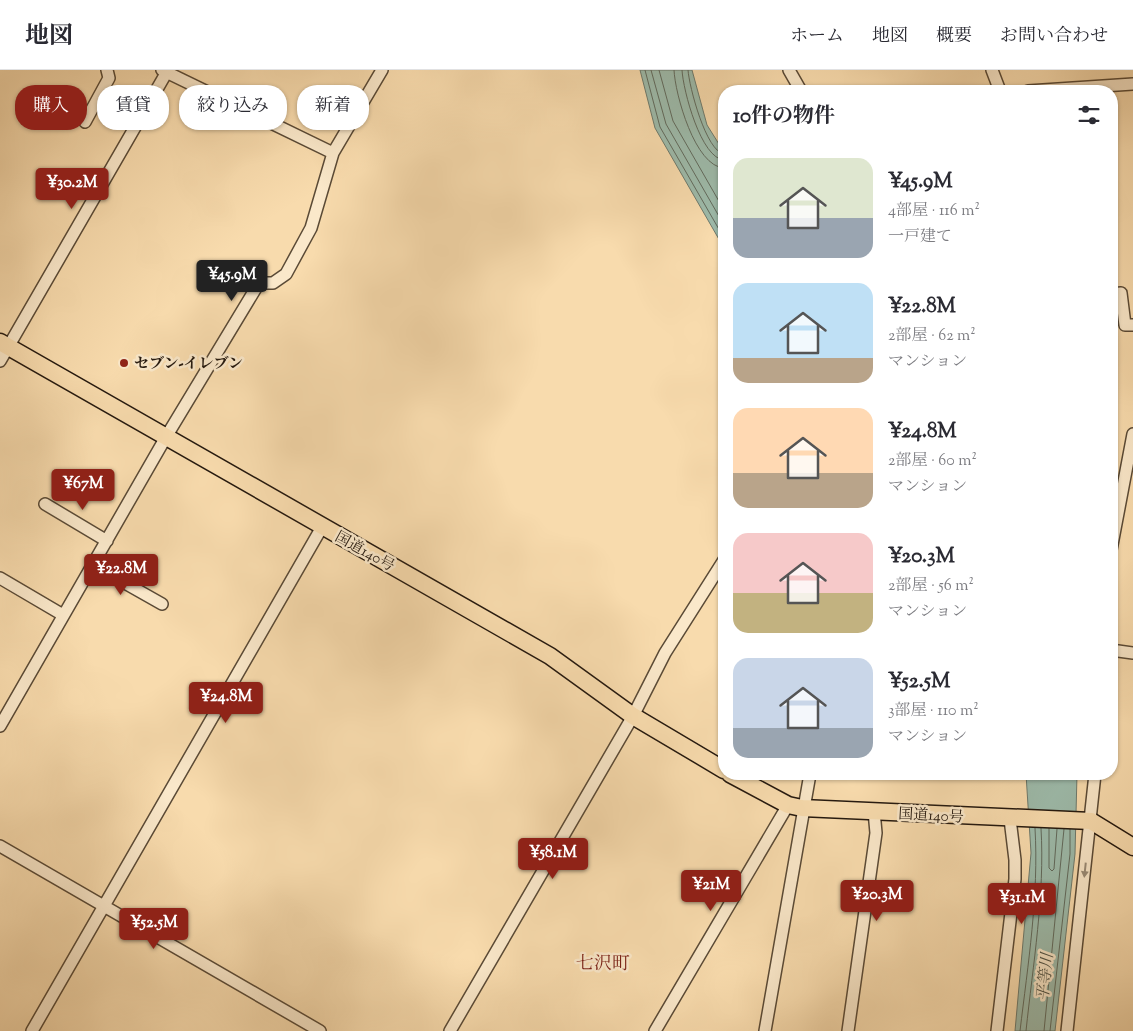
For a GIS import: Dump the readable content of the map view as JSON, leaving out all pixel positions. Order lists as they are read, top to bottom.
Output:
{
  "streets": {
    "highway": ["国道140号"]
  },
  "districts": ["七沢町"],
  "water": ["平等川"],
  "places": ["セブン-イレブン"],
  "page": {
    "header": "地図",
    "nav": [
      "ホーム",
      "地図",
      "概要",
      "お問い合わせ"
    ],
    "chip": [
      "購入",
      "賃貸",
      "絞り込み",
      "新着"
    ],
    "heading": "10件の物件",
    "list": [
      {
        "name": "¥45.9M",
        "note": "4部屋 · 116 m² · 一戸建て"
      },
      {
        "name": "¥22.8M",
        "note": "2部屋 · 62 m² · マンション"
      },
      {
        "name": "¥24.8M",
        "note": "2部屋 · 60 m² · マンション"
      },
      {
        "name": "¥20.3M",
        "note": "2部屋 · 56 m² · マンション"
      },
      {
        "name": "¥52.5M",
        "note": "3部屋 · 110 m² · マンション"
      }
    ],
    "price": [
      "¥30.2M",
      "¥45.9M",
      "¥67M",
      "¥22.8M",
      "¥24.8M",
      "¥58.1M",
      "¥21M",
      "¥20.3M",
      "¥31.1M",
      "¥52.5M"
    ]
  }
}
